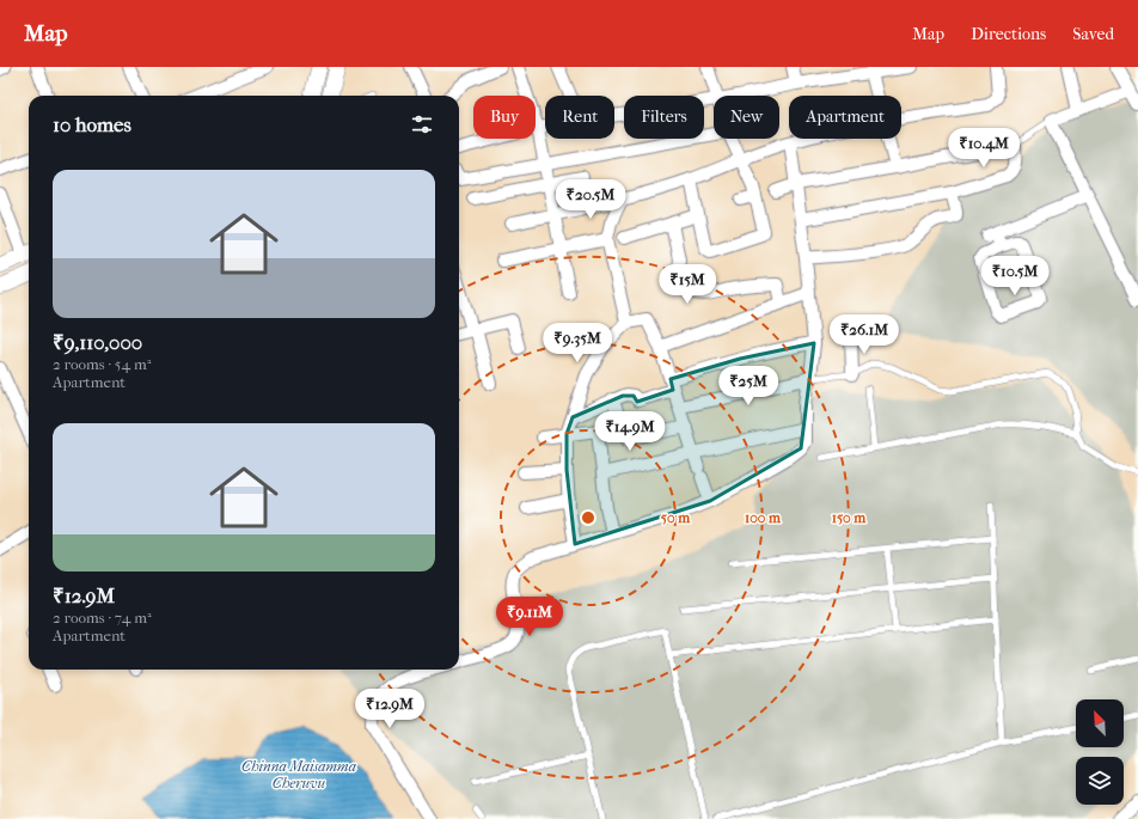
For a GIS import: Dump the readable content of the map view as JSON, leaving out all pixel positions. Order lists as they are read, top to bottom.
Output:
{
  "water": ["Chinna Maisamma Cheruvu"],
  "north": "top left",
  "page": {
    "header": "Map",
    "nav": ["Map", "Directions", "Saved"],
    "chip": [
      "Buy",
      "Rent",
      "Filters",
      "New",
      "Apartment"
    ],
    "heading": "10 homes",
    "price": [
      "₹10.4M",
      "₹20.5M",
      "₹10.5M",
      "₹15M",
      "₹26.1M",
      "₹9.35M",
      "₹25M",
      "₹14.9M",
      "₹9.11M",
      "₹12.9M"
    ],
    "list": [
      {
        "name": "₹9,110,000",
        "note": "2 rooms · 54 m² · Apartment"
      },
      {
        "name": "₹12.9M",
        "note": "2 rooms · 74 m² · Apartment"
      }
    ]
  },
  "rings": ["50 m", "100 m", "150 m"]
}
